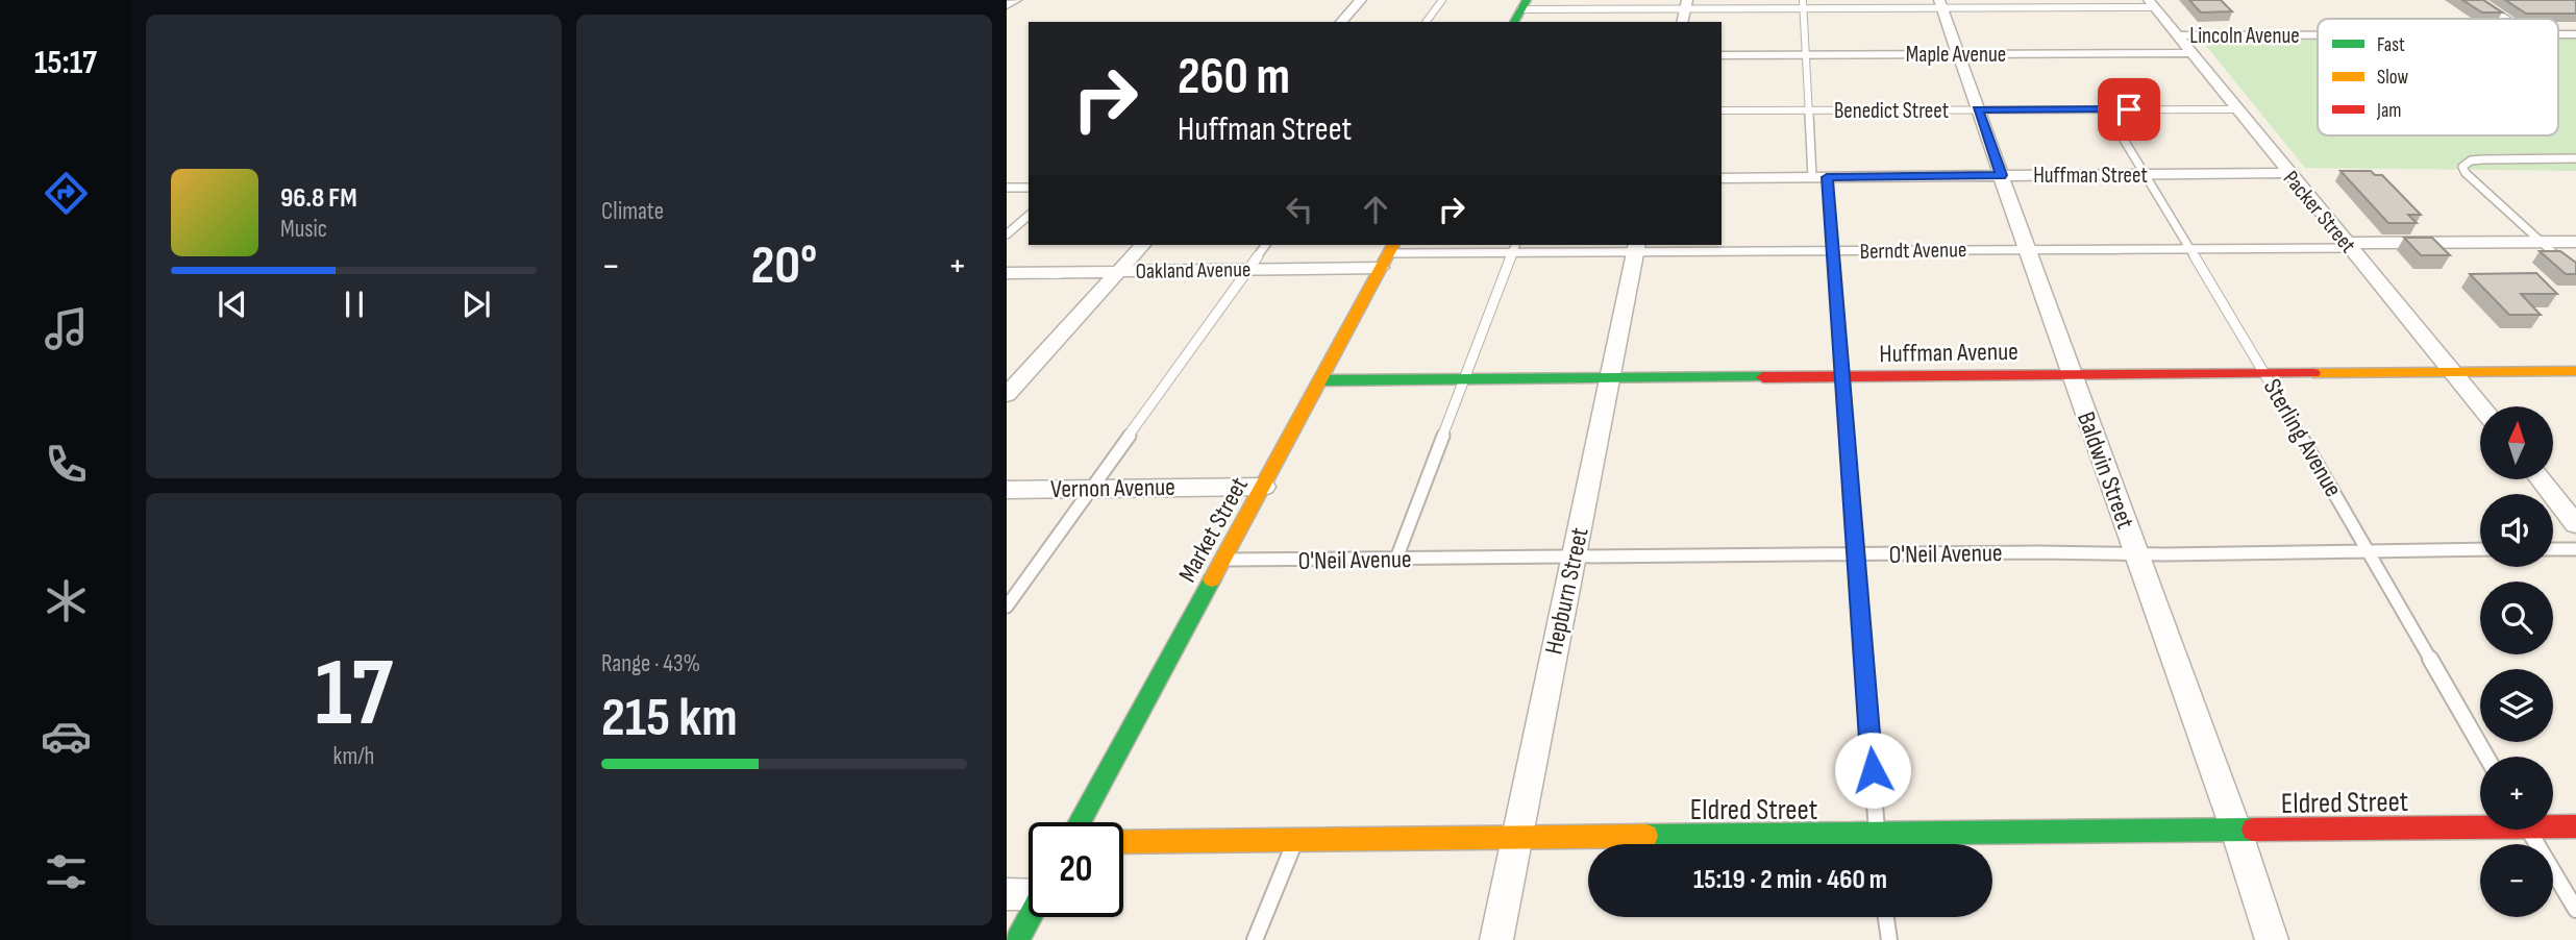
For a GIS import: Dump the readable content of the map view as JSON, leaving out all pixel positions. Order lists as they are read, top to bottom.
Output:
{
  "streets": {
    "street": [
      "Lincoln Avenue",
      "Maple Avenue",
      "Huffman Street",
      "Packer Street",
      "Oakland Avenue",
      "Huffman Avenue",
      "Baldwin Street",
      "Vernon Avenue",
      "Market Street",
      "Hepburn Street",
      "Eldred Street"
    ],
    "lane": [
      "Benedict Street",
      "Berndt Avenue",
      "Sterling Avenue",
      "O'Neil Avenue"
    ]
  },
  "crossings": [
    ["Lincoln Avenue", "Packer Street"],
    ["Maple Avenue", "Packer Street"],
    ["Maple Avenue", "Baldwin Street"],
    ["Benedict Street", "Packer Street"],
    ["Benedict Street", "Sterling Avenue"],
    ["Benedict Street", "Baldwin Street"],
    ["Huffman Street", "Packer Street"],
    ["Huffman Street", "Sterling Avenue"],
    ["Huffman Street", "Baldwin Street"],
    ["Packer Street", "Berndt Avenue"],
    ["Packer Street", "Huffman Avenue"],
    ["Berndt Avenue", "Oakland Avenue"],
    ["Berndt Avenue", "Sterling Avenue"],
    ["Berndt Avenue", "Baldwin Street"],
    ["Berndt Avenue", "Market Street"],
    ["Berndt Avenue", "Hepburn Street"],
    ["Oakland Avenue", "Market Street"],
    ["Huffman Avenue", "Sterling Avenue"],
    ["Huffman Avenue", "Baldwin Street"],
    ["Huffman Avenue", "Market Street"],
    ["Huffman Avenue", "Hepburn Street"],
    ["Sterling Avenue", "O'Neil Avenue"],
    ["Baldwin Street", "O'Neil Avenue"],
    ["Baldwin Street", "Eldred Street"],
    ["Vernon Avenue", "Market Street"],
    ["Market Street", "O'Neil Avenue"],
    ["O'Neil Avenue", "Hepburn Street"],
    ["Hepburn Street", "Eldred Street"]
  ],
  "legend": ["Fast", "Slow", "Jam"],
  "north": "top",
  "page": {
    "tabs": "15:17",
    "tile": [
      "Climate",
      ["17", "km/h"],
      ["Range · 43%", "215 km"]
    ],
    "turn": ["260 m", "Huffman Street"],
    "song": ["96.8 FM", "Music"],
    "heat": ["−", "20°", "+"],
    "map_buttons": ["+", "−"],
    "limit": "20",
    "trip": "15:19 · 2 min · 460 m"
  }
}
